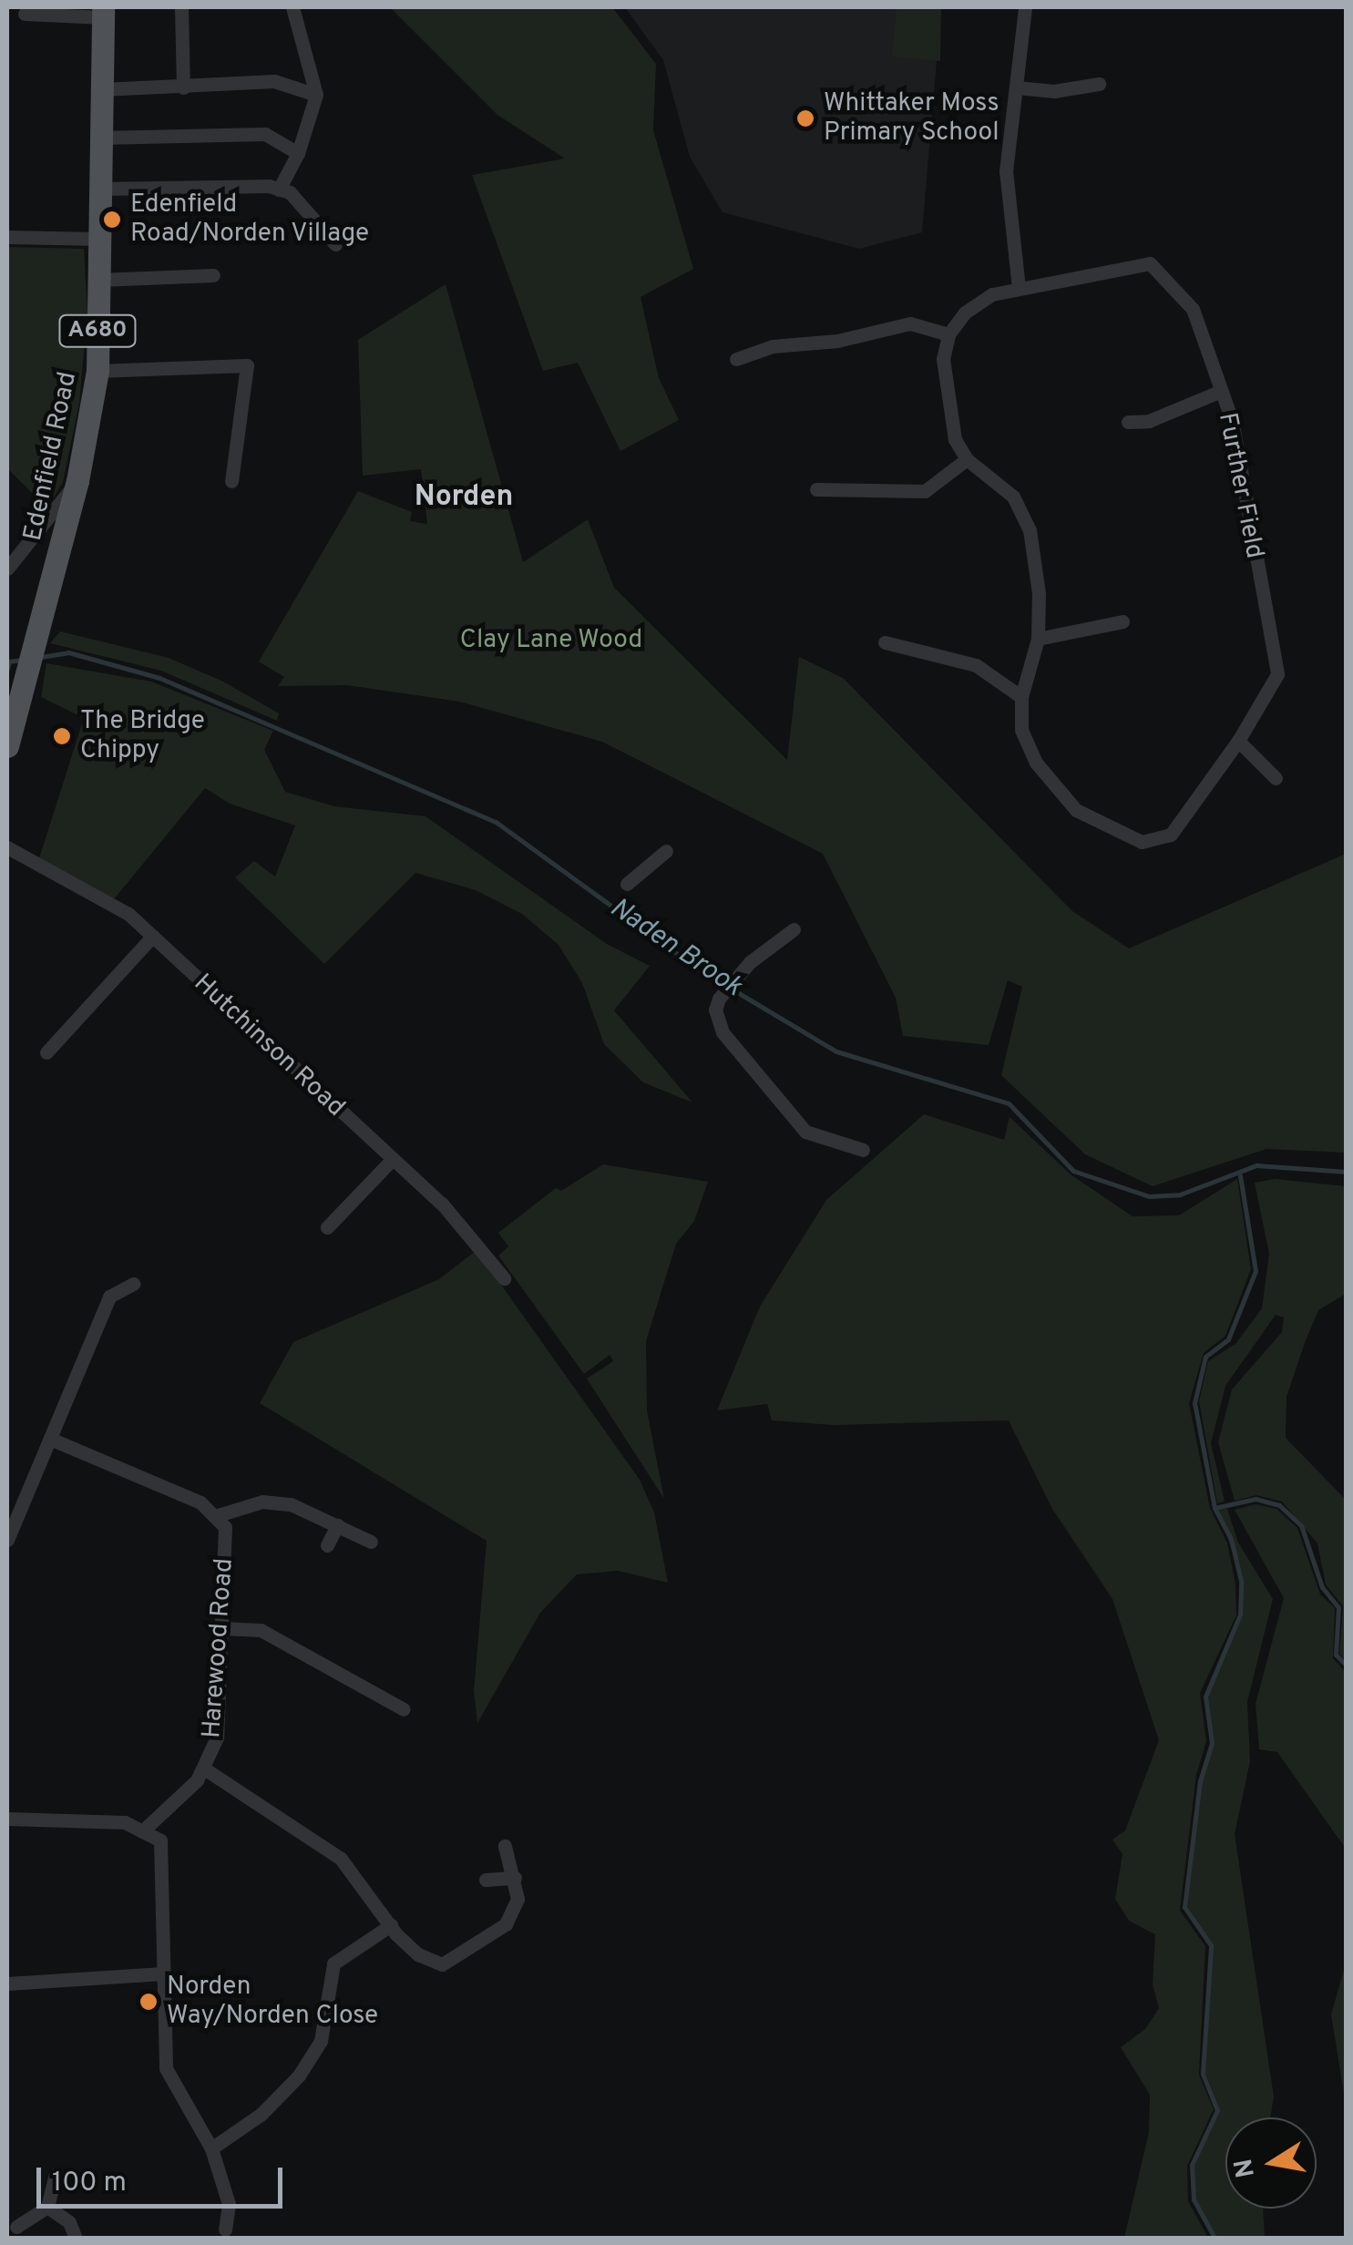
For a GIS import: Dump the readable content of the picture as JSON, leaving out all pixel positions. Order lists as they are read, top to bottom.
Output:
{
  "streets": {
    "main road": ["A680", "Edenfield Road"],
    "street": ["Further Field", "Hutchinson Road", "Harewood Road"]
  },
  "districts": ["Norden"],
  "water": ["Naden Brook"],
  "parks": ["Clay Lane Wood"],
  "places": [
    "Whittaker Moss Primary School",
    "Edenfield Road/Norden Village",
    "The Bridge Chippy",
    "Norden Way/Norden Close"
  ],
  "scale_bar": "100 m",
  "north": "left"
}
